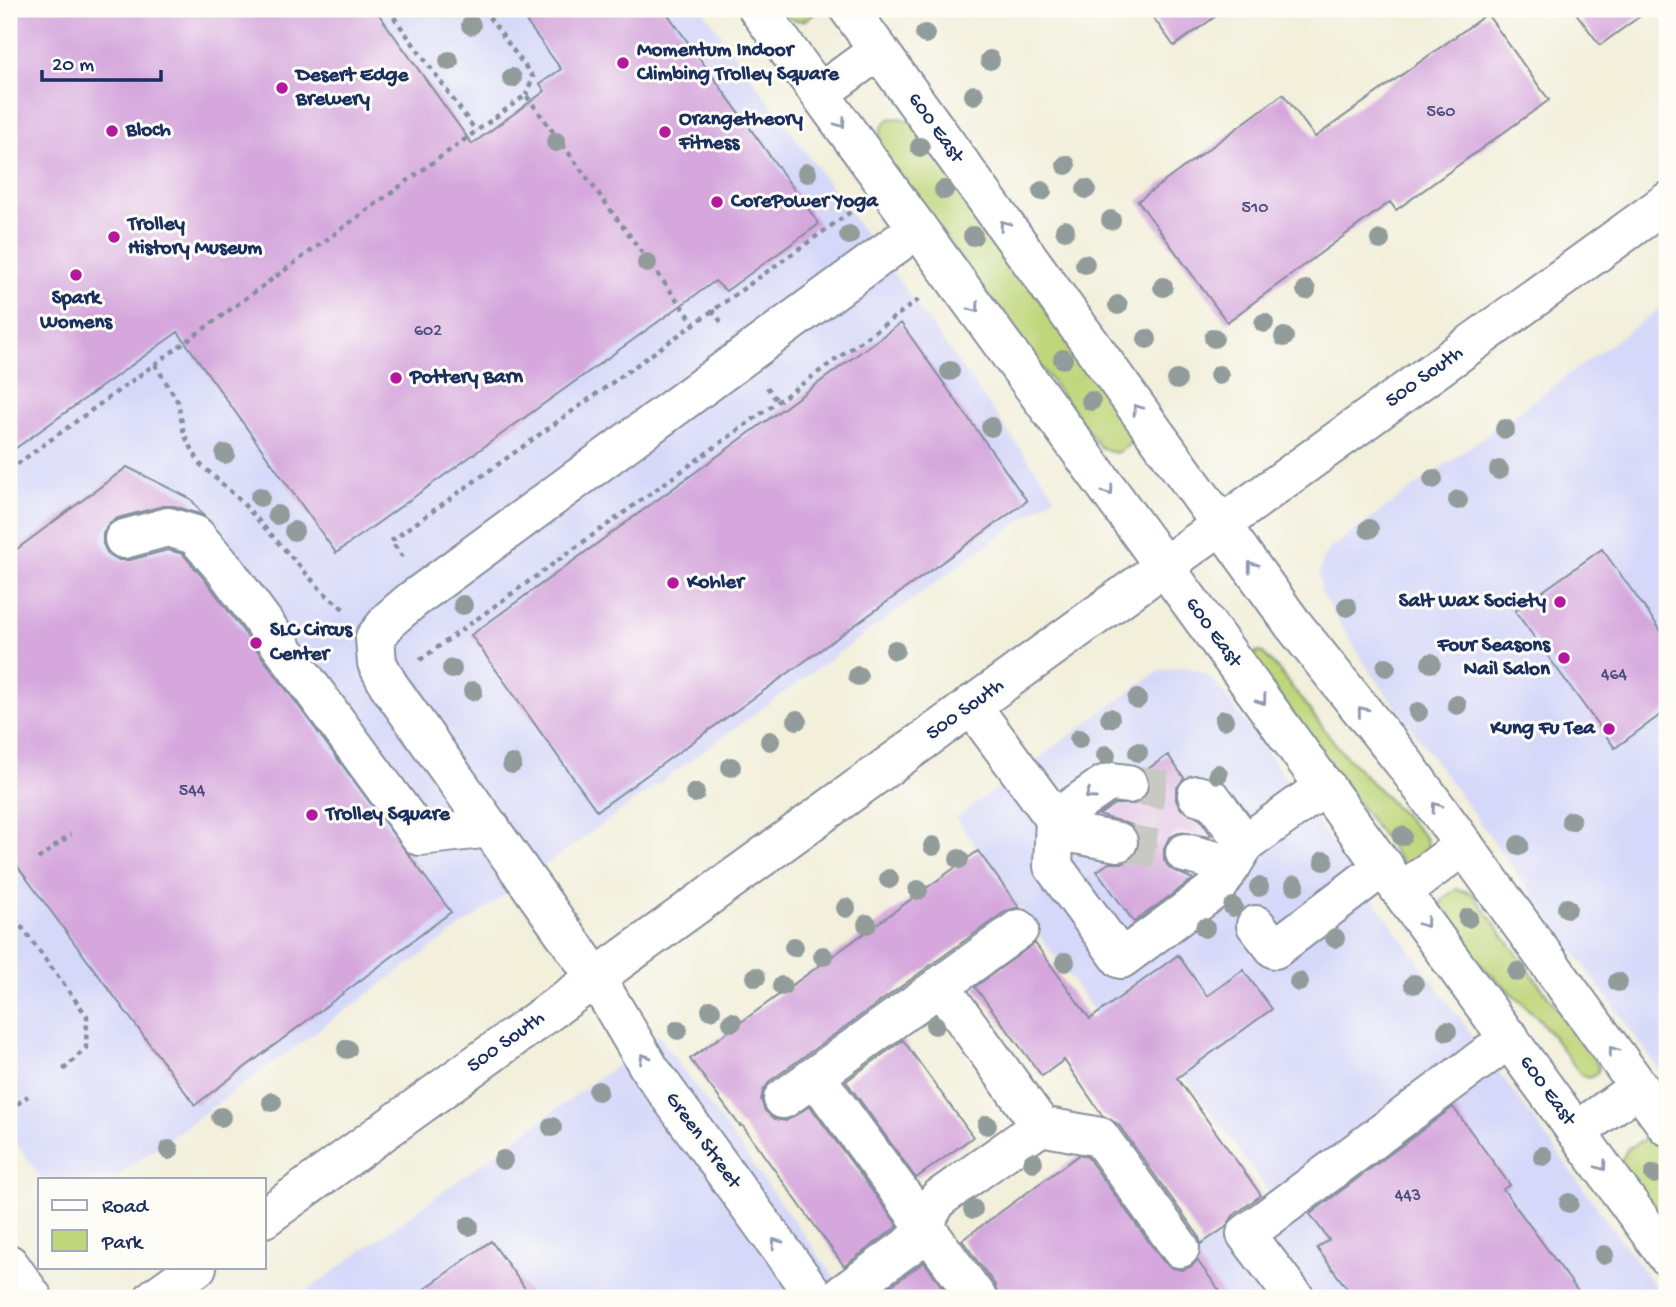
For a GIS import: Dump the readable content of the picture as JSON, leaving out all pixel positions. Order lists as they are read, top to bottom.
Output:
{
  "streets": {
    "street": ["600 East", "500 South", "Green Street"]
  },
  "crossings": [
    ["600 East", "500 South"],
    ["500 South", "Green Street"]
  ],
  "places": [
    "Momentum Indoor Climbing Trolley Square",
    "Desert Edge Brewery",
    "Bloch",
    "Orangetheory Fitness",
    "CorePower Yoga",
    "Trolley History Museum",
    "Spark Womens",
    "Pottery Barn",
    "Kohler",
    "Salt Wax Society",
    "SLC Circus Center",
    "Four Seasons Nail Salon",
    "Kung Fu Tea",
    "Trolley Square"
  ],
  "house_numbers": [
    "560",
    "510",
    "602",
    "464",
    "544",
    "443"
  ],
  "legend": ["Road", "Park"],
  "scale_bar": "20 m"
}
